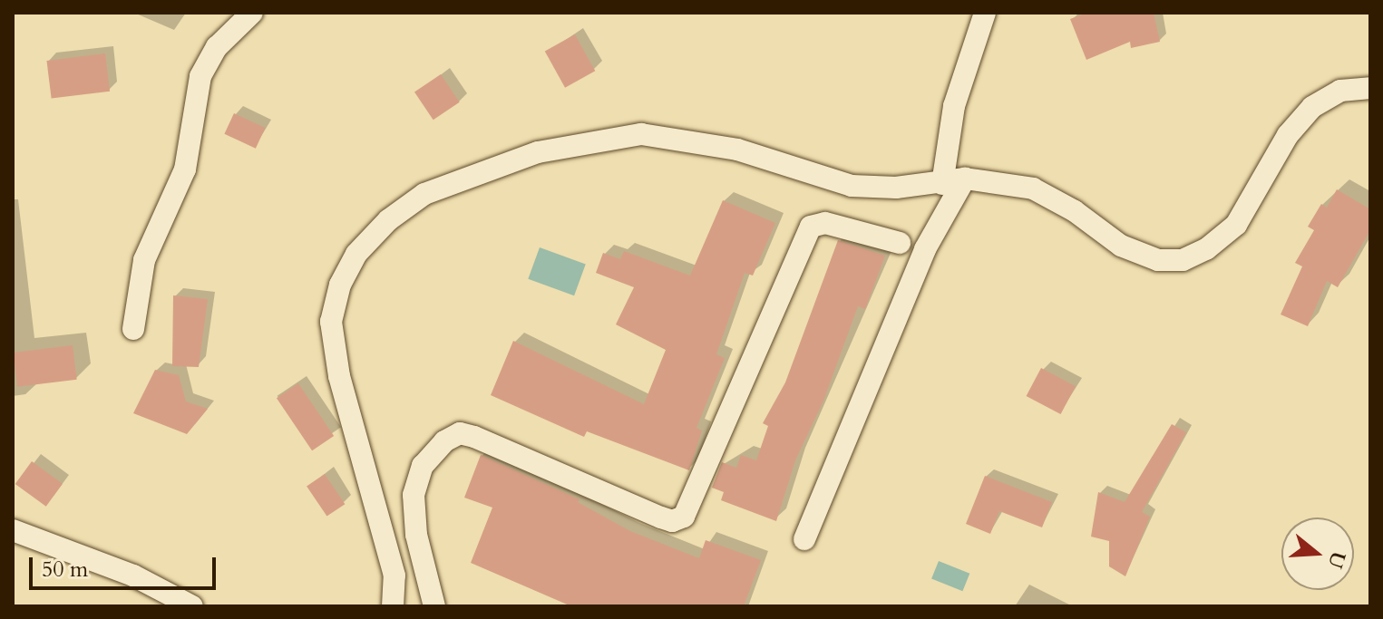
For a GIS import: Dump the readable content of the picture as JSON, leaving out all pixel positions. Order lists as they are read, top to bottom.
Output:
{
  "scale_bar": "50 m",
  "north": "right"
}
